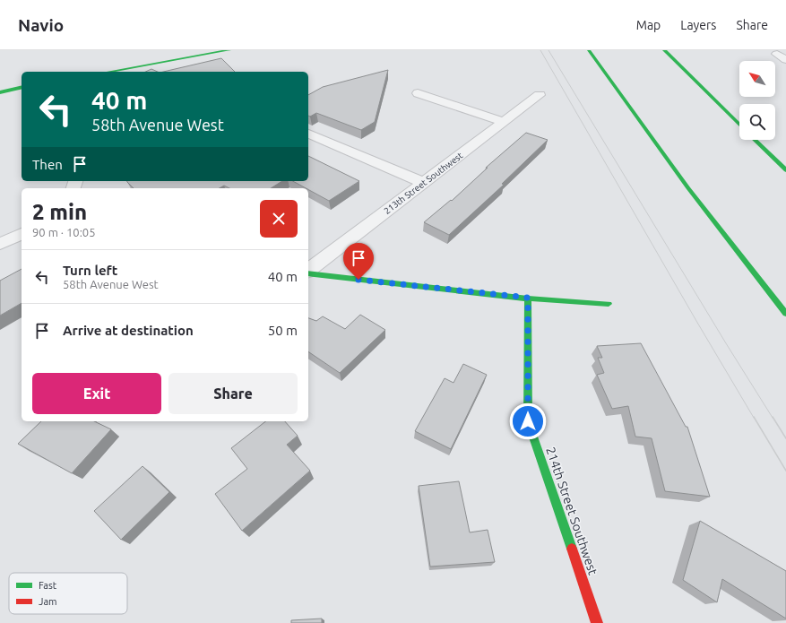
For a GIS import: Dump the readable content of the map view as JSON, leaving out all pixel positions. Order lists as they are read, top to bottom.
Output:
{
  "streets": {
    "main road": ["214th Street Southwest"],
    "street": ["213th Street Southwest"]
  },
  "legend": ["Fast", "Jam"],
  "north": "top left",
  "page": {
    "header": "Navio",
    "nav": ["Map", "Layers", "Share"],
    "turn": ["40 m", "58th Avenue West"],
    "then": "Then",
    "heading": ["2 min", "90 m · 10:05"],
    "list": [
      {
        "name": "Turn left",
        "note": "58th Avenue West",
        "value": "40 m"
      },
      {
        "name": "Arrive at destination",
        "value": "50 m"
      }
    ],
    "buttons": ["Exit", "Share"]
  }
}
